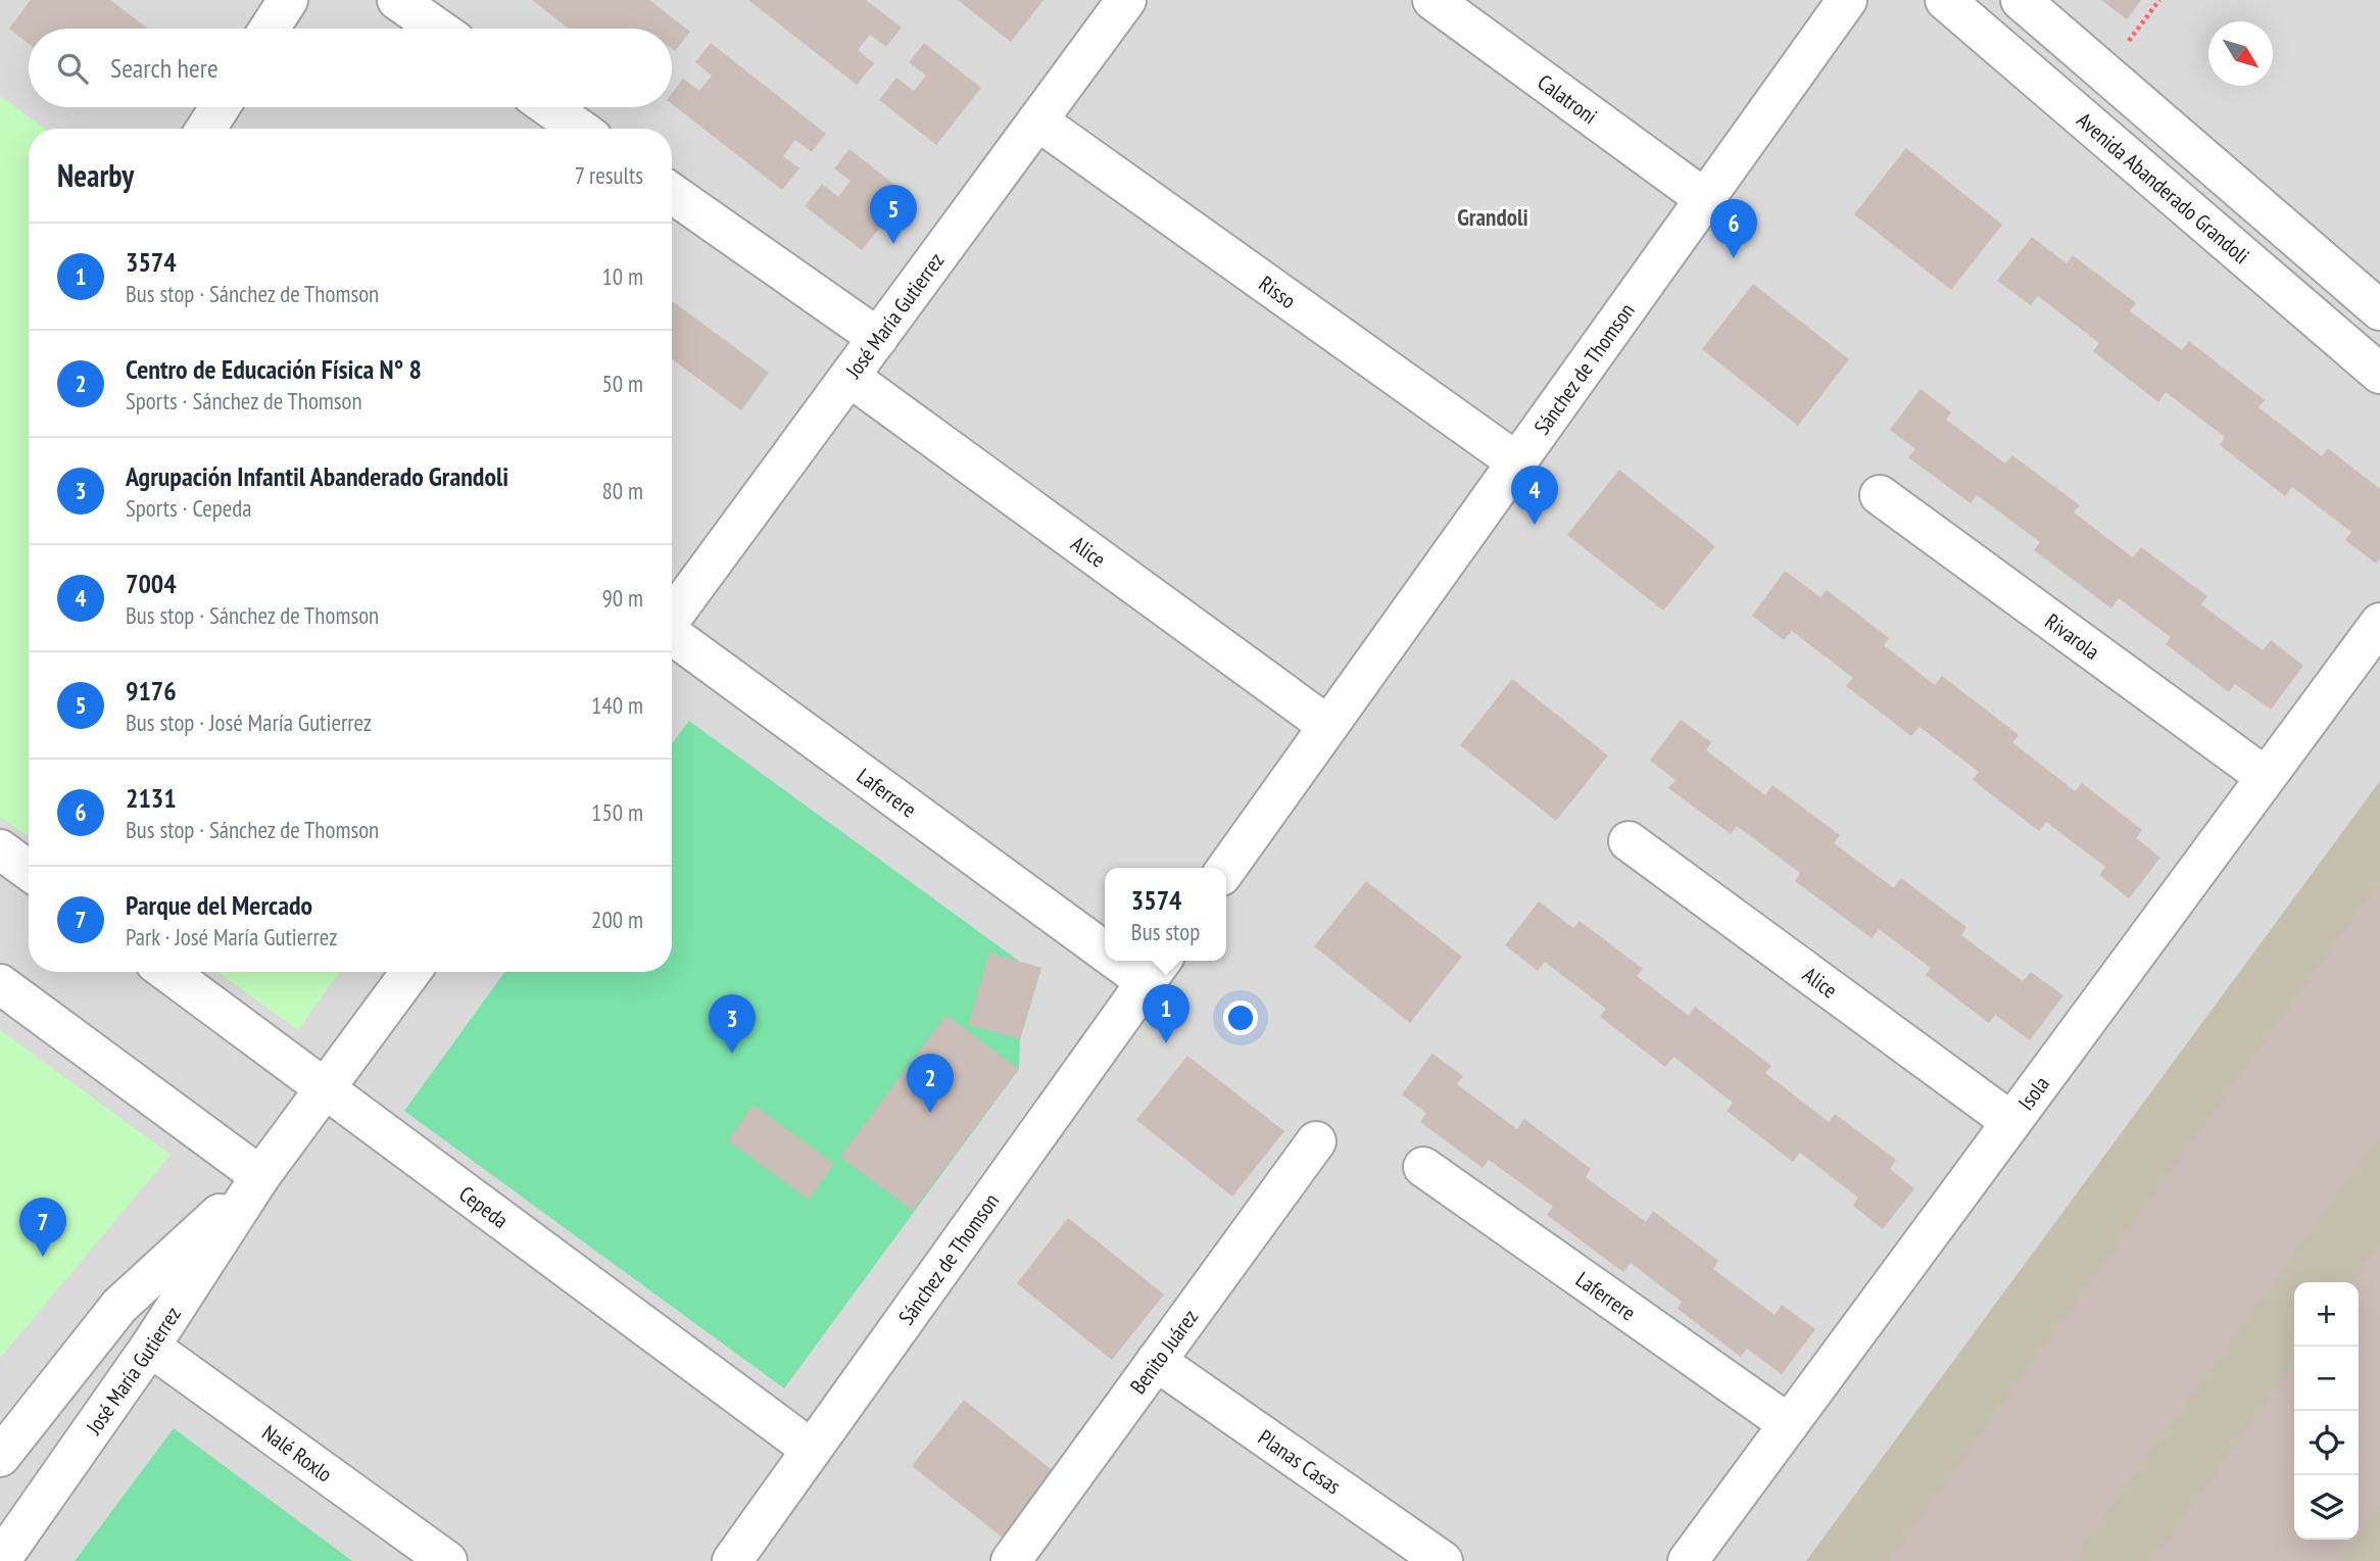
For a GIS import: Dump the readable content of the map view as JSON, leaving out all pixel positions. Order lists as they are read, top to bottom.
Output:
{
  "streets": {
    "street": [
      "Calatroni",
      "Avenida Abanderado Grandoli",
      "Risso",
      "José María Gutierrez",
      "Sánchez de Thomson",
      "Alice",
      "Rivarola",
      "Laferrere",
      "Isola",
      "Cepeda",
      "Benito Juárez",
      "Nalé Roxlo",
      "Planas Casas"
    ]
  },
  "crossings": [
    ["Calatroni", "Sánchez de Thomson"],
    ["Risso", "José María Gutierrez"],
    ["Risso", "Sánchez de Thomson"],
    ["José María Gutierrez", "Alice"],
    ["José María Gutierrez", "Cepeda"],
    ["José María Gutierrez", "Nalé Roxlo"],
    ["Sánchez de Thomson", "Alice"],
    ["Sánchez de Thomson", "Cepeda"],
    ["Alice", "Isola"],
    ["Rivarola", "Isola"],
    ["Laferrere", "Isola"],
    ["Benito Juárez", "Planas Casas"]
  ],
  "districts": ["Grandoli"],
  "north": "bottom right",
  "page": {
    "search": "Search here",
    "heading": ["Nearby", "7 results"],
    "pins": [
      "5",
      "6",
      "4",
      "1",
      "3",
      "2",
      "7"
    ],
    "list": [
      {
        "mark": "1",
        "name": "3574",
        "note": "Bus stop · Sánchez de Thomson",
        "value": "10 m"
      },
      {
        "mark": "2",
        "name": "Centro de Educación Física N° 8",
        "note": "Sports · Sánchez de Thomson",
        "value": "50 m"
      },
      {
        "mark": "3",
        "name": "Agrupación Infantil Abanderado Grandoli",
        "note": "Sports · Cepeda",
        "value": "80 m"
      },
      {
        "mark": "4",
        "name": "7004",
        "note": "Bus stop · Sánchez de Thomson",
        "value": "90 m"
      },
      {
        "mark": "5",
        "name": "9176",
        "note": "Bus stop · José María Gutierrez",
        "value": "140 m"
      },
      {
        "mark": "6",
        "name": "2131",
        "note": "Bus stop · Sánchez de Thomson",
        "value": "150 m"
      },
      {
        "mark": "7",
        "name": "Parque del Mercado",
        "note": "Park · José María Gutierrez",
        "value": "200 m"
      }
    ],
    "popup": ["3574", "Bus stop"],
    "map_buttons": ["+", "−"]
  }
}
